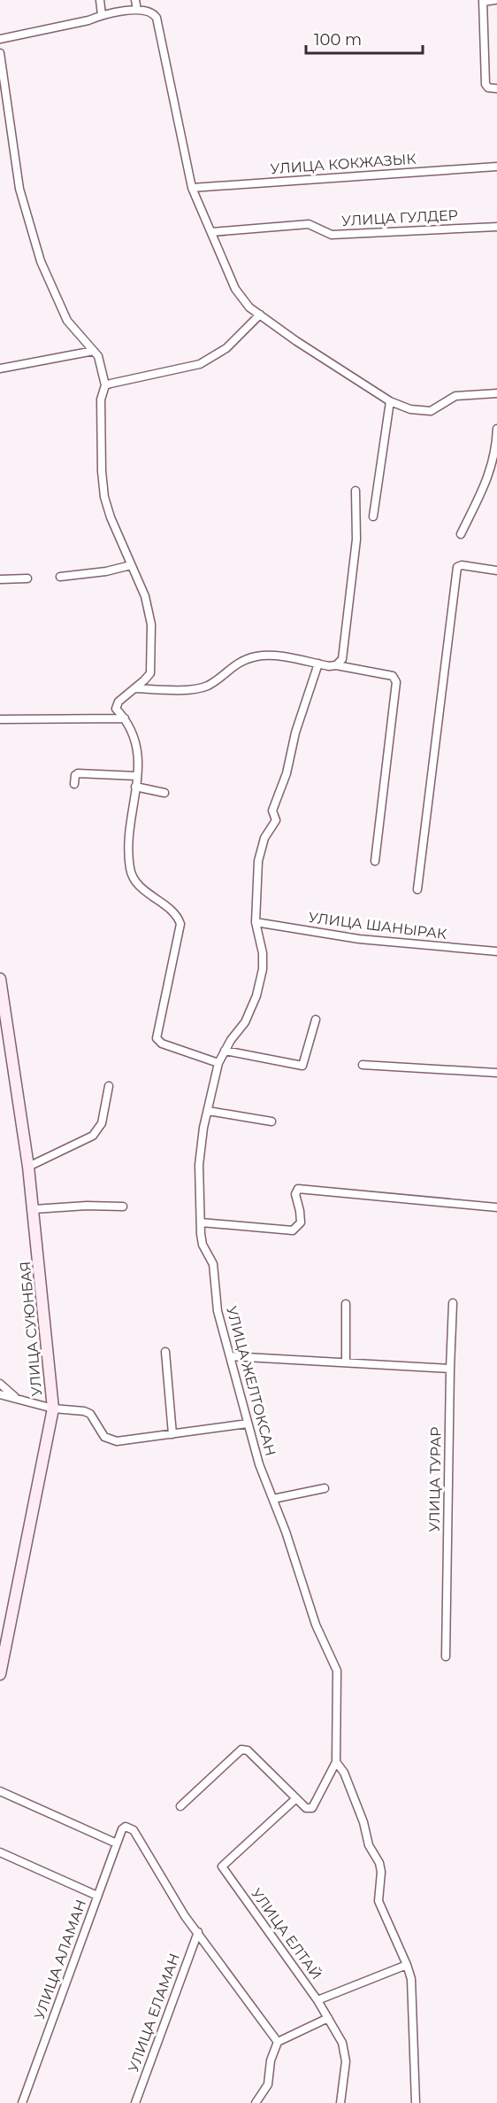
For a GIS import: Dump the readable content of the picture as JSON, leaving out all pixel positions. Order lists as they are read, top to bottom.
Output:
{
  "streets": {
    "main road": ["УЛИЦА СУЮНБАЯ"],
    "street": [
      "УЛИЦА КОКЖАЗЫК",
      "УЛИЦА ГУЛДЕР",
      "УЛИЦА ШАНЫРАК",
      "УЛИЦА ЖЕЛТОКСАН",
      "УЛИЦА ТУРАР",
      "УЛИЦА ЕЛТАЙ",
      "УЛИЦА АЛАМАН",
      "УЛИЦА ЕЛАМАН"
    ]
  },
  "crossings": [
    ["УЛИЦА ШАНЫРАК", "УЛИЦА ЖЕЛТОКСАН"],
    ["УЛИЦА АЛАМАН", "УЛИЦА ЕЛАМАН"]
  ],
  "scale_bar": "100 m"
}
